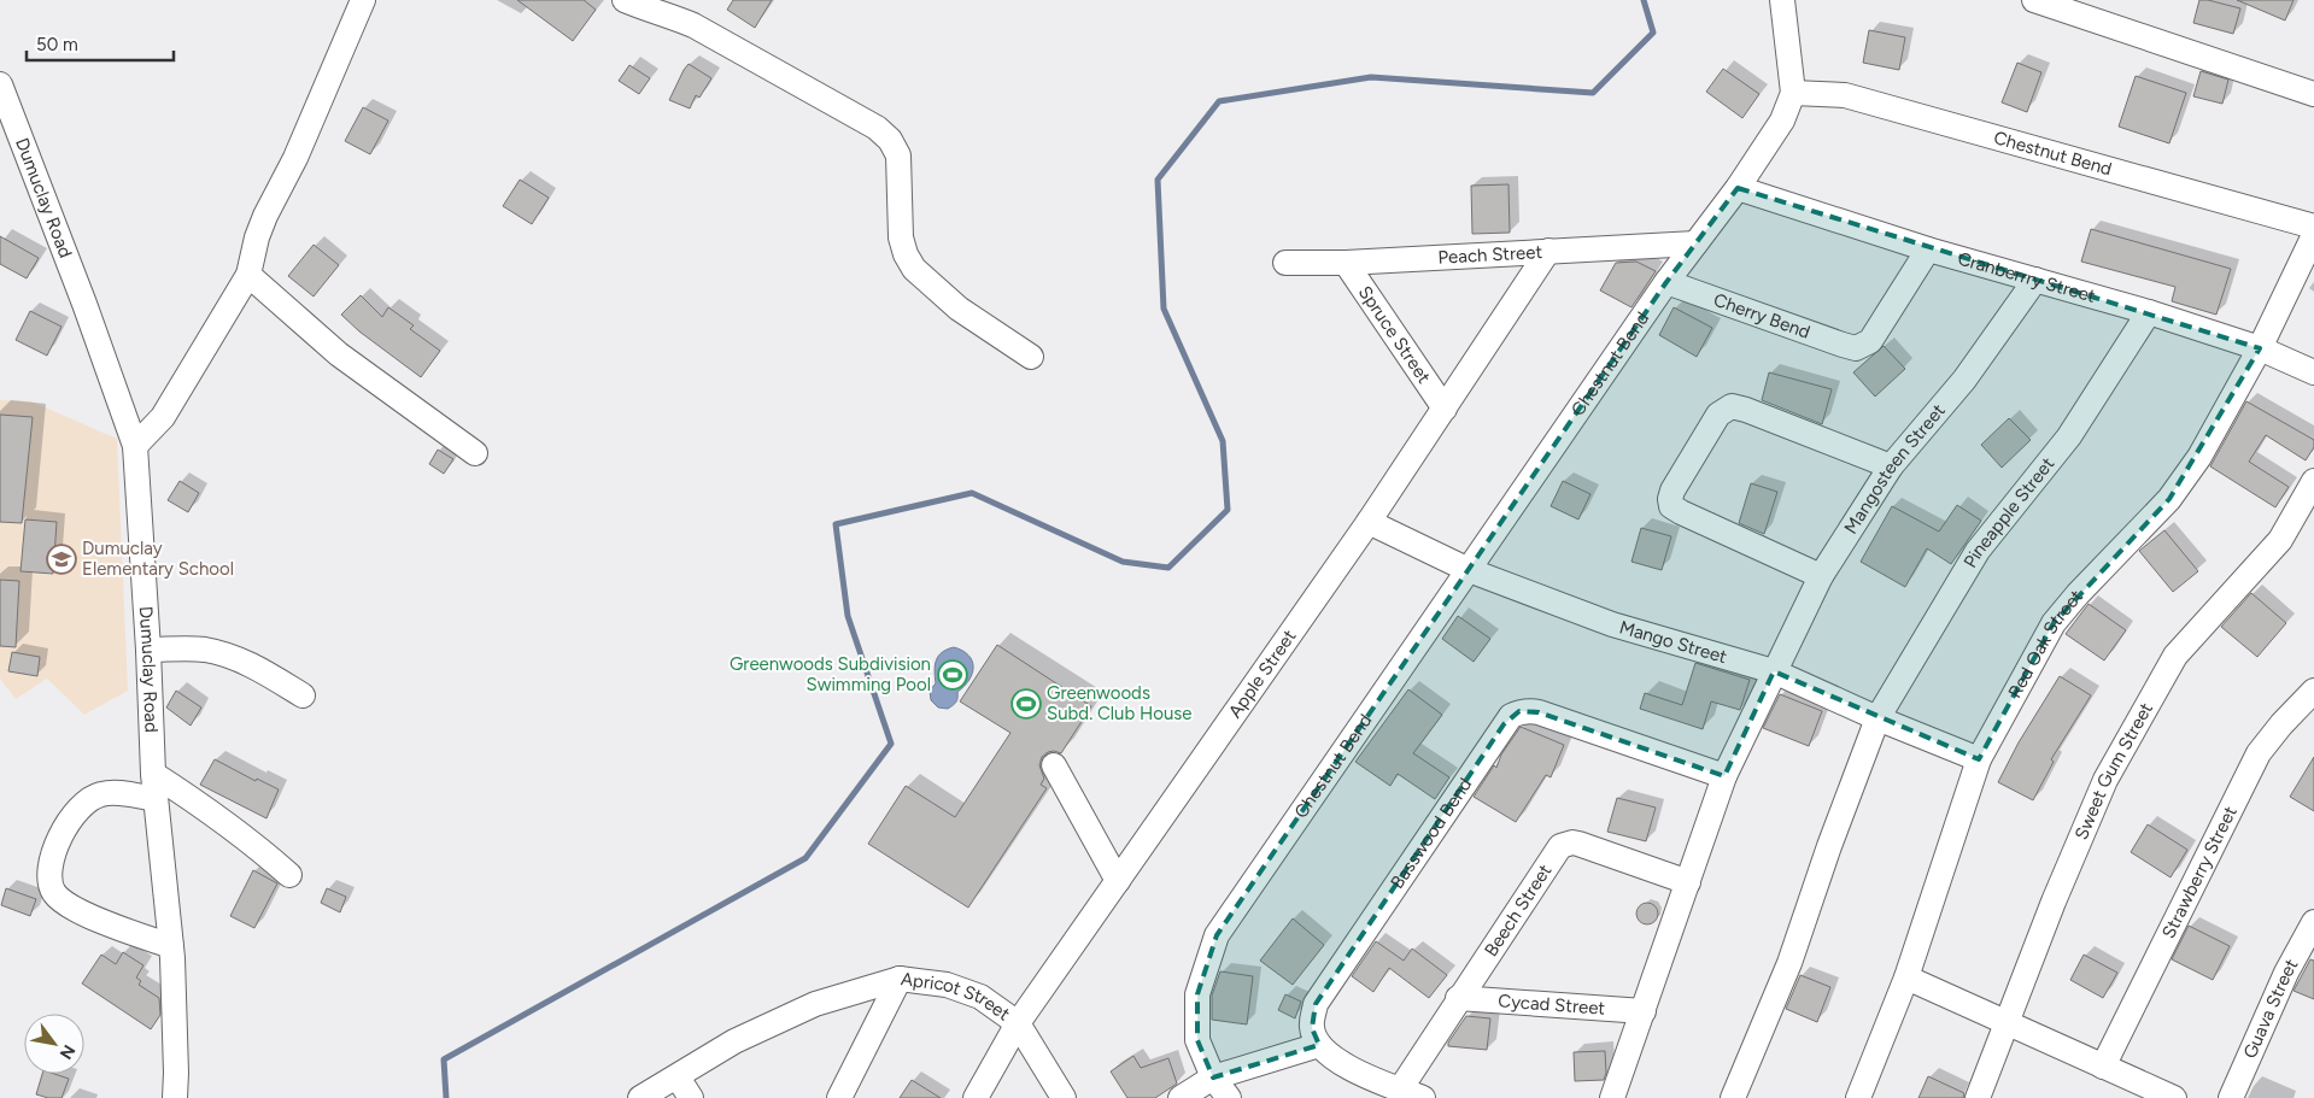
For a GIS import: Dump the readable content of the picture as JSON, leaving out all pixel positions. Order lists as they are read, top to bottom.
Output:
{
  "streets": {
    "street": [
      "Chestnut Bend",
      "Dumuclay Road",
      "Peach Street",
      "Cranberrry Street",
      "Cherry Bend",
      "Spruce Street",
      "Mangosteen Street",
      "Pineapple Street",
      "Mango Street",
      "Red Oak Street",
      "Apple Street",
      "Sweet Gum Street",
      "Basswood Bend",
      "Strawberry Street",
      "Beech Street",
      "Apricot Street",
      "Cycad Street",
      "Guava Street"
    ]
  },
  "crossings": [
    ["Chestnut Bend", "Peach Street"],
    ["Chestnut Bend", "Cranberrry Street"],
    ["Chestnut Bend", "Cherry Bend"],
    ["Chestnut Bend", "Mango Street"],
    ["Peach Street", "Spruce Street"],
    ["Peach Street", "Apple Street"],
    ["Cranberrry Street", "Cherry Bend"],
    ["Cranberrry Street", "Mangosteen Street"],
    ["Cranberrry Street", "Pineapple Street"],
    ["Cranberrry Street", "Red Oak Street"],
    ["Spruce Street", "Apple Street"],
    ["Mangosteen Street", "Mango Street"],
    ["Mangosteen Street", "Basswood Bend"],
    ["Mangosteen Street", "Beech Street"],
    ["Mangosteen Street", "Cycad Street"],
    ["Pineapple Street", "Mango Street"],
    ["Mango Street", "Red Oak Street"],
    ["Mango Street", "Apple Street"],
    ["Apple Street", "Apricot Street"],
    ["Beech Street", "Cycad Street"]
  ],
  "places": {
    "school or university": ["Dumuclay Elementary School"],
    "sports": ["Greenwoods Subdivision Swimming Pool", "Greenwoods Subd. Club House"]
  },
  "scale_bar": "50 m",
  "north": "bottom right"
}
